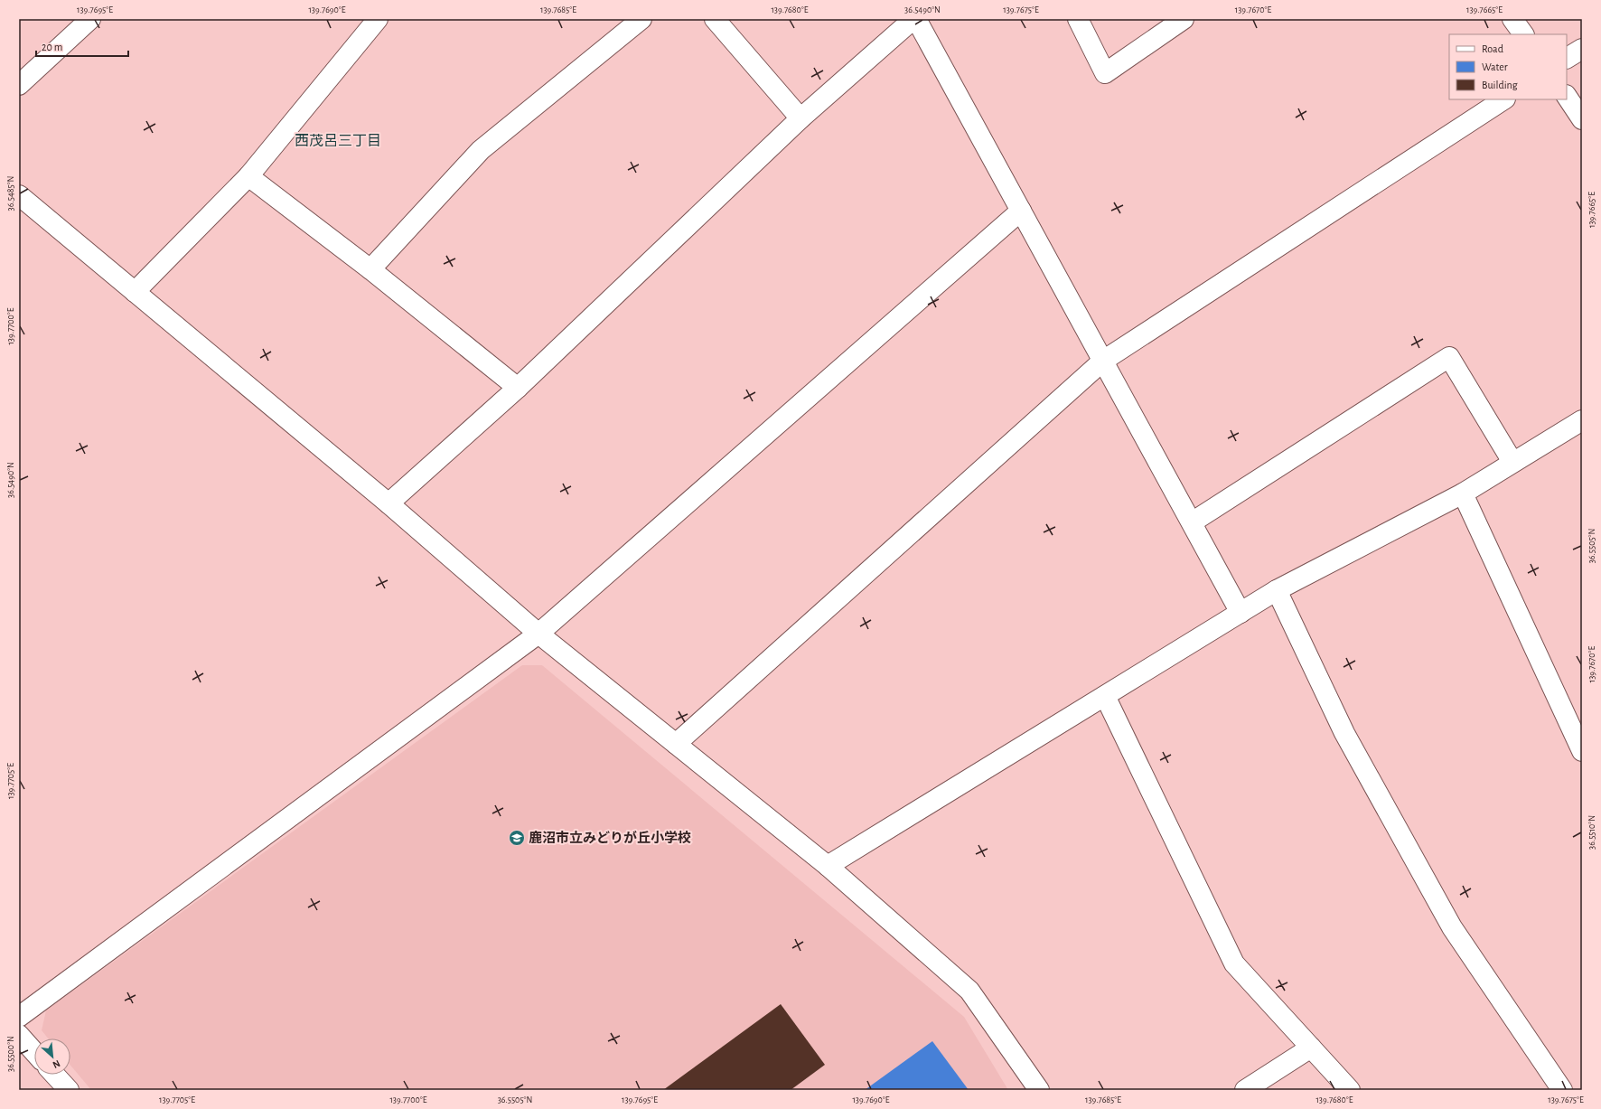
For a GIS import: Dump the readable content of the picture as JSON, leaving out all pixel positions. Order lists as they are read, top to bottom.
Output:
{
  "districts": ["西茂呂三丁目"],
  "places": {
    "school or university": ["鹿沼市立みどりが丘小学校"]
  },
  "legend": ["Road", "Water", "Building"],
  "scale_bar": "20 m",
  "north": "bottom right",
  "coordinates": [
    "139.7695°E",
    "139.7690°E",
    "139.7685°E",
    "139.7680°E",
    "36.5490°N",
    "139.7675°E",
    "139.7670°E",
    "139.7665°E",
    "36.5485°N",
    "139.7700°E",
    "36.5505°N",
    "139.7705°E",
    "36.5510°N",
    "36.5500°N"
  ]
}
